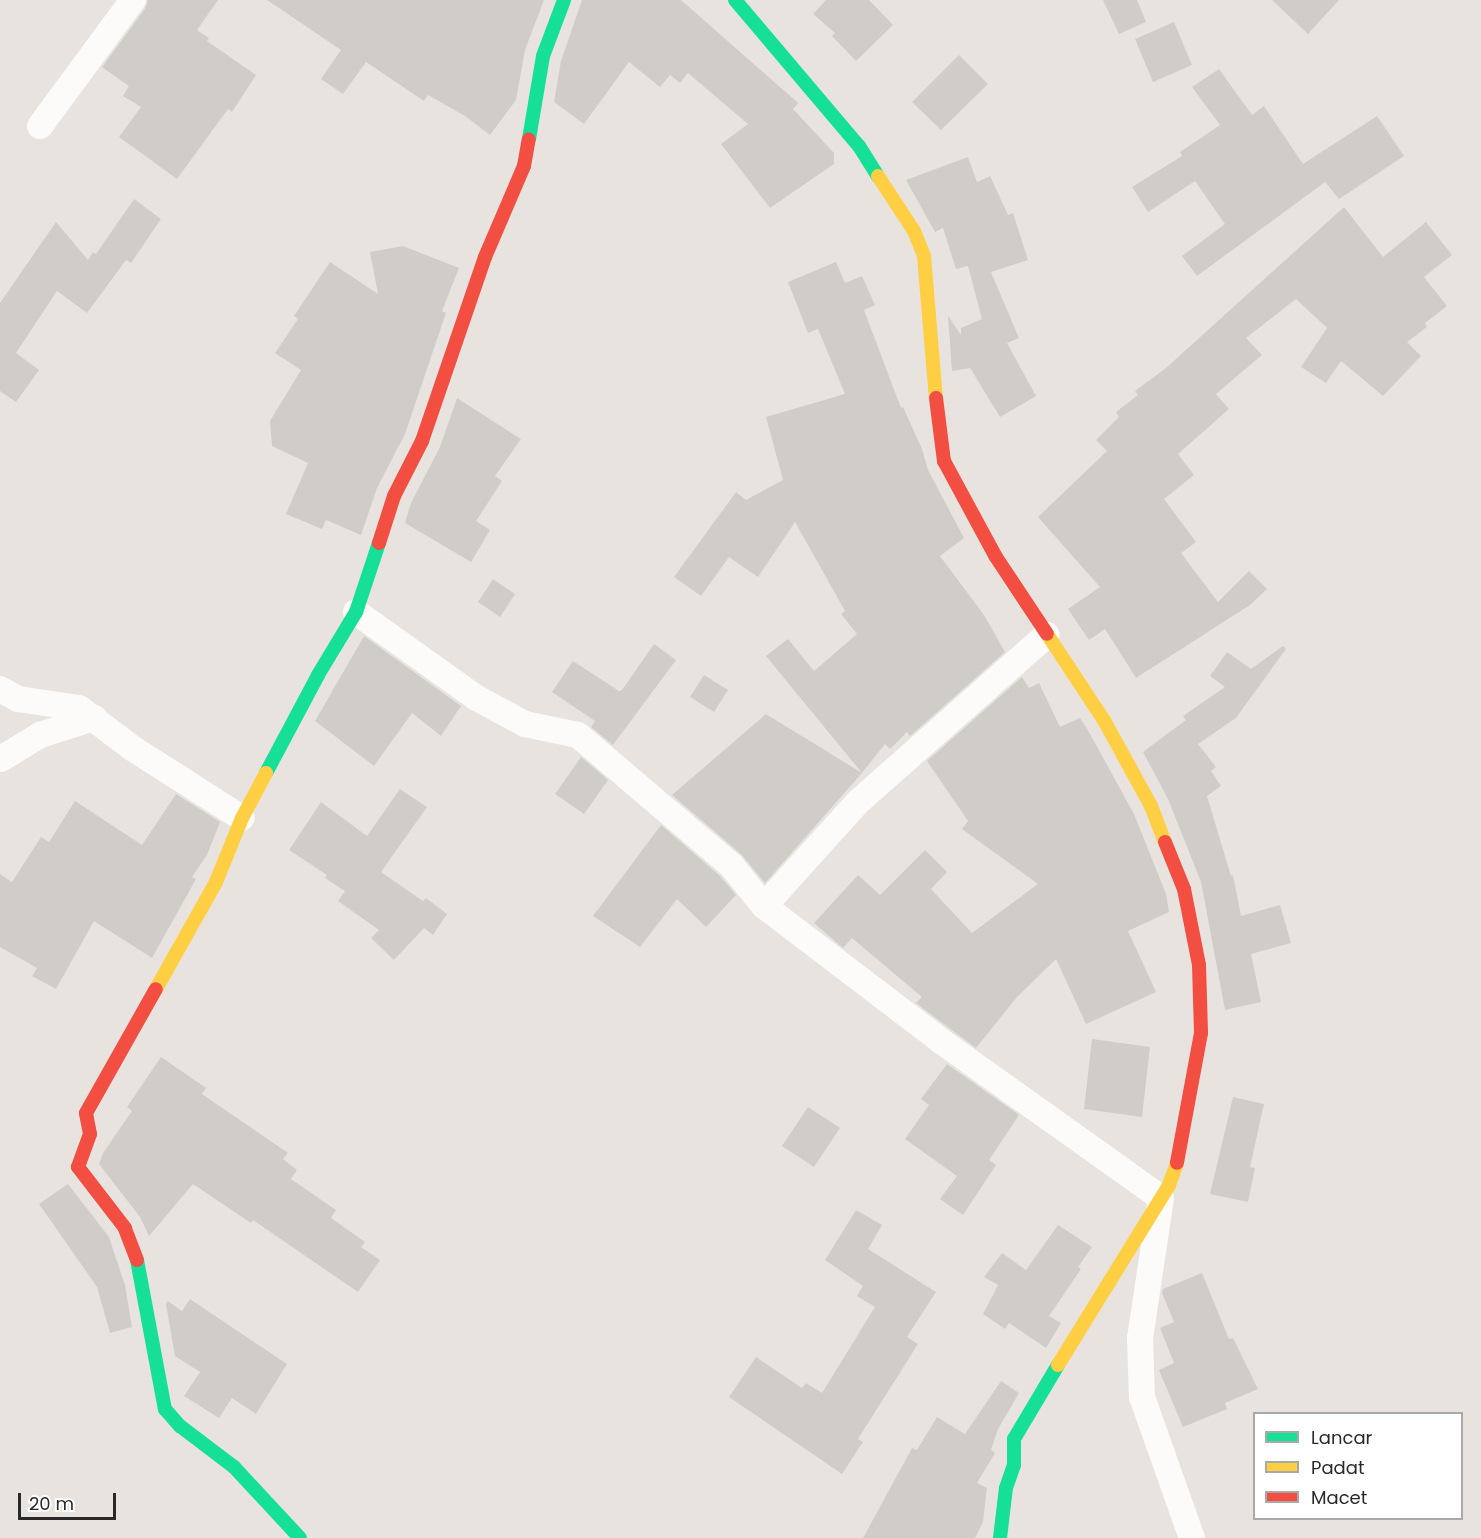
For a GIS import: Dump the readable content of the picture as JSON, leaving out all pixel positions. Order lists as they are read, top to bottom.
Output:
{
  "legend": ["Lancar", "Padat", "Macet"],
  "scale_bar": "20 m"
}
